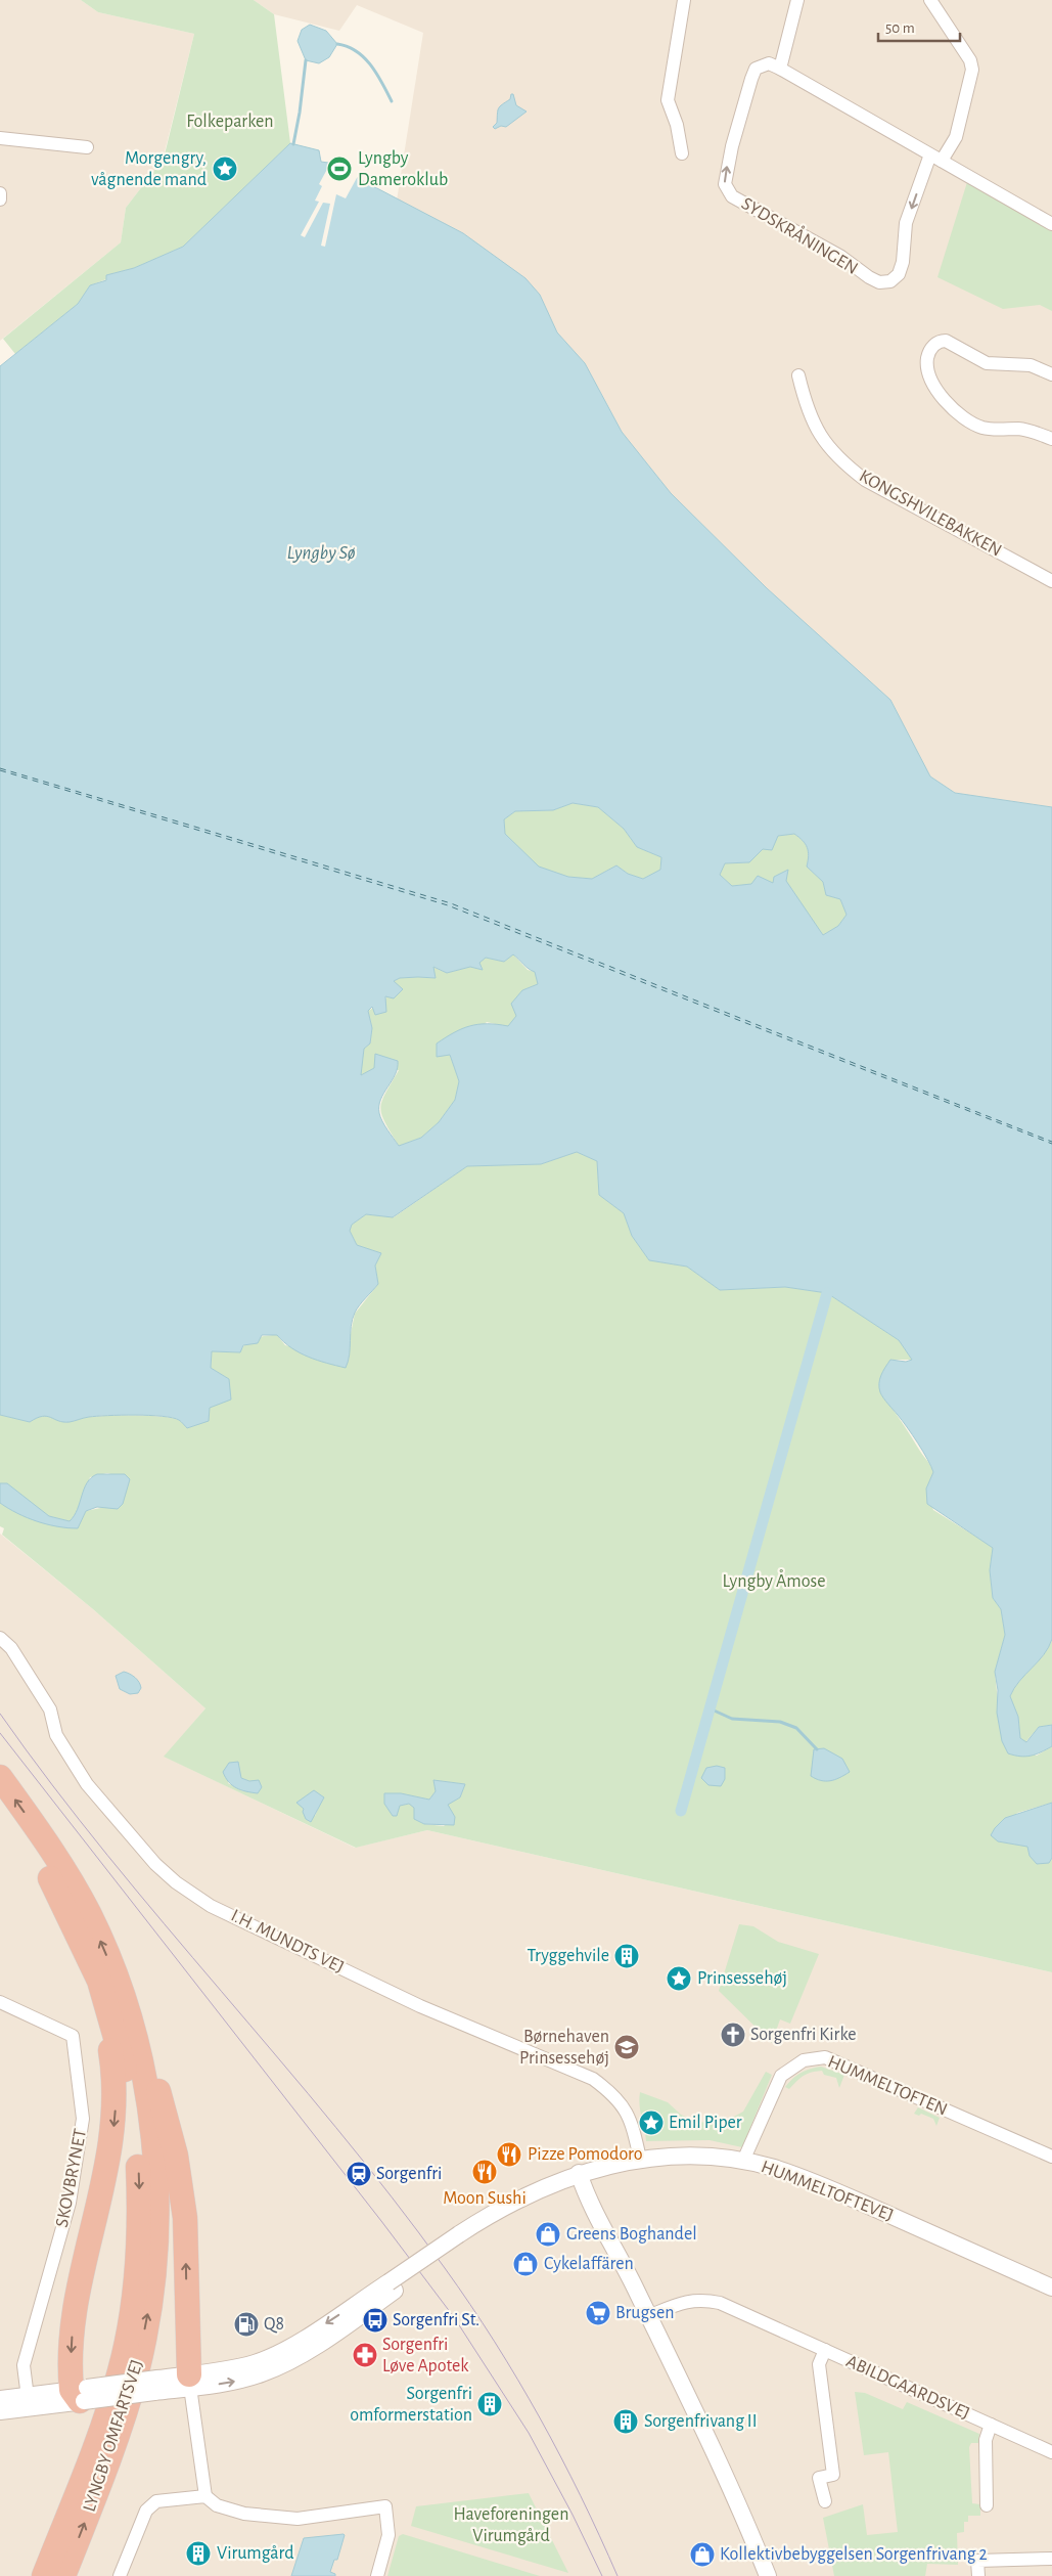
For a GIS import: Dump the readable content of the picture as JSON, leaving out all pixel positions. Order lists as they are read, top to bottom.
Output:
{
  "streets": {
    "highway": ["LYNGBY OMFARTSVEJ"],
    "street": [
      "SYDSKRÅNINGEN",
      "KONGSHVILEBAKKEN",
      "I.H. MUNDTS VEJ",
      "HUMMELTOFTEN",
      "SKOVBRYNET",
      "HUMMELTOFTEVEJ",
      "ABILDGAARDSVEJ"
    ]
  },
  "crossings": [
    ["I.H. MUNDTS VEJ", "HUMMELTOFTEVEJ"],
    ["HUMMELTOFTEN", "HUMMELTOFTEVEJ"]
  ],
  "water": ["Lyngby Sø"],
  "parks": ["Folkeparken", "Lyngby Åmose", "Haveforeningen Virumgård"],
  "places": {
    "place": ["Morgengry, vågnende mand", "Prinsessehøj", "Emil Piper"],
    "sports": ["Lyngby Dameroklub"],
    "building": [
      "Tryggehvile",
      "Sorgenfri omformerstation",
      "Sorgenfrivang II",
      "Virumgård"
    ],
    "church": ["Sorgenfri Kirke"],
    "school or university": ["Børnehaven Prinsessehøj"],
    "restaurant": ["Pizze Pomodoro", "Moon Sushi"],
    "station": ["Sorgenfri"],
    "shop": ["Greens Boghandel", "Cykelaffären", "Kollektivbebyggelsen Sorgenfrivang 2"],
    "supermarket": ["Brugsen"],
    "bus stop": ["Sorgenfri St."],
    "fuel station": ["Q8"],
    "pharmacy": ["Sorgenfri Løve Apotek"]
  },
  "scale_bar": "50 m"
}
